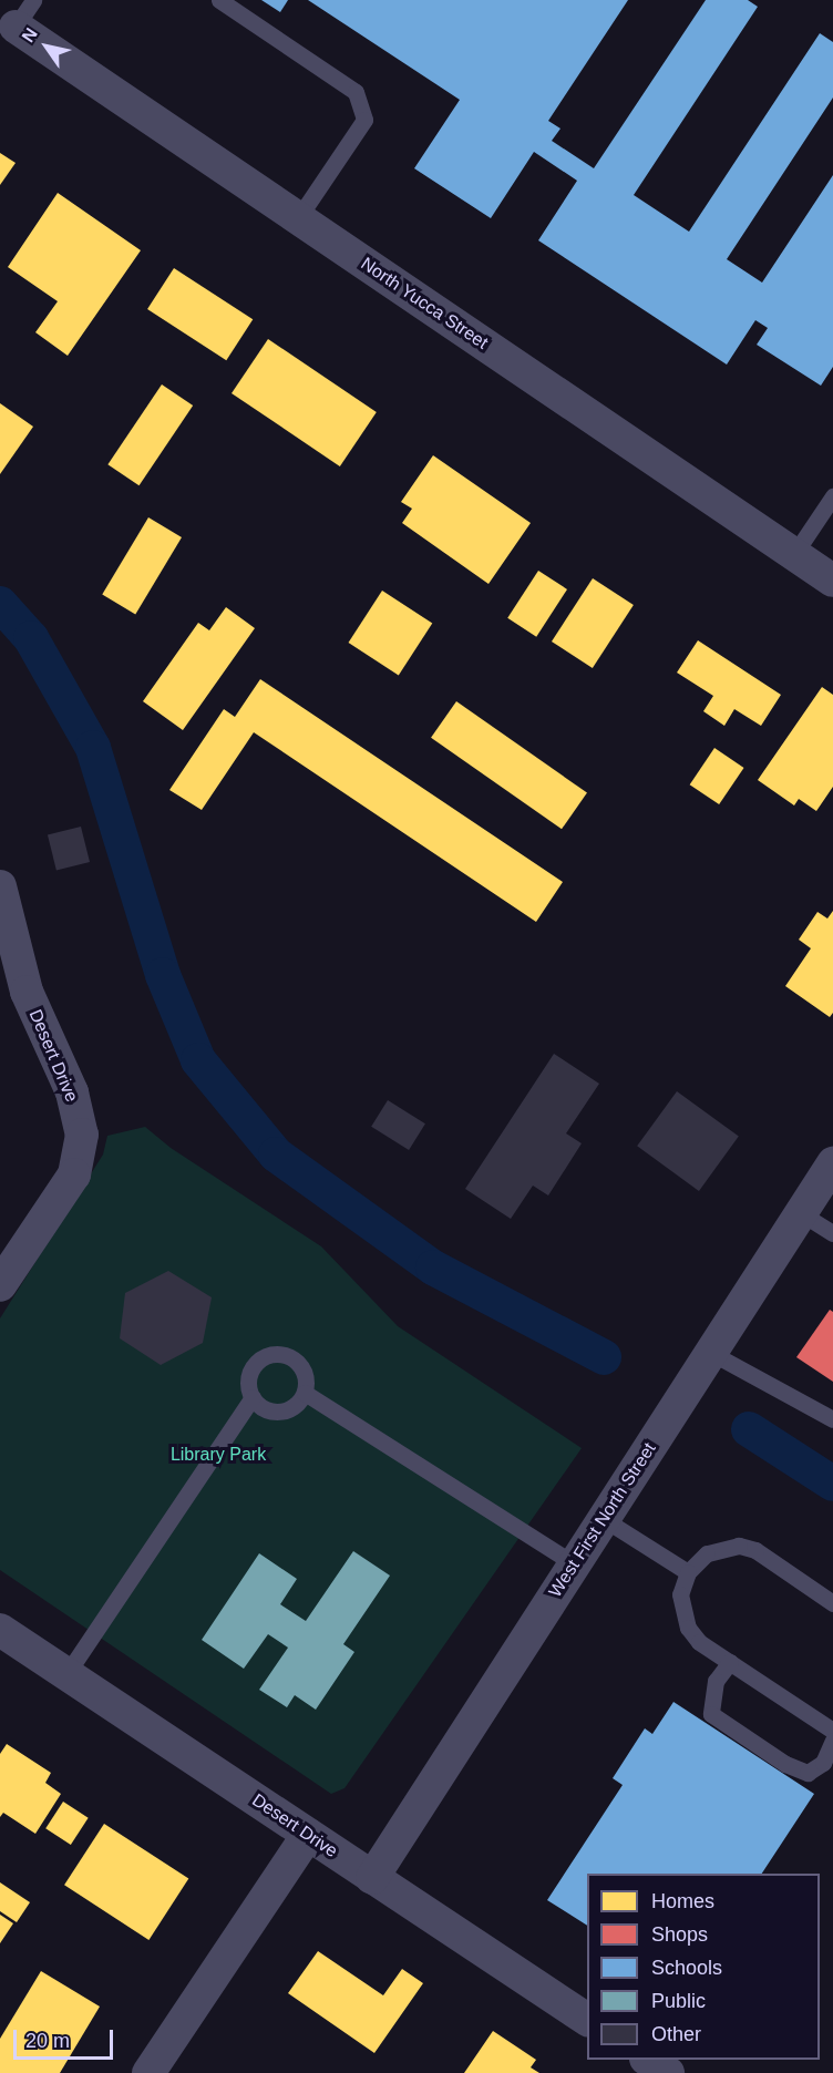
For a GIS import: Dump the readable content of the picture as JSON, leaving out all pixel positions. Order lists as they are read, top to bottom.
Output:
{
  "streets": {
    "street": ["North Yucca Street", "Desert Drive", "West First North Street"]
  },
  "crossings": [
    ["Desert Drive", "West First North Street"]
  ],
  "parks": ["Library Park"],
  "legend": [
    "Homes",
    "Shops",
    "Schools",
    "Public",
    "Other"
  ],
  "scale_bar": "20 m",
  "north": "top left"
}
